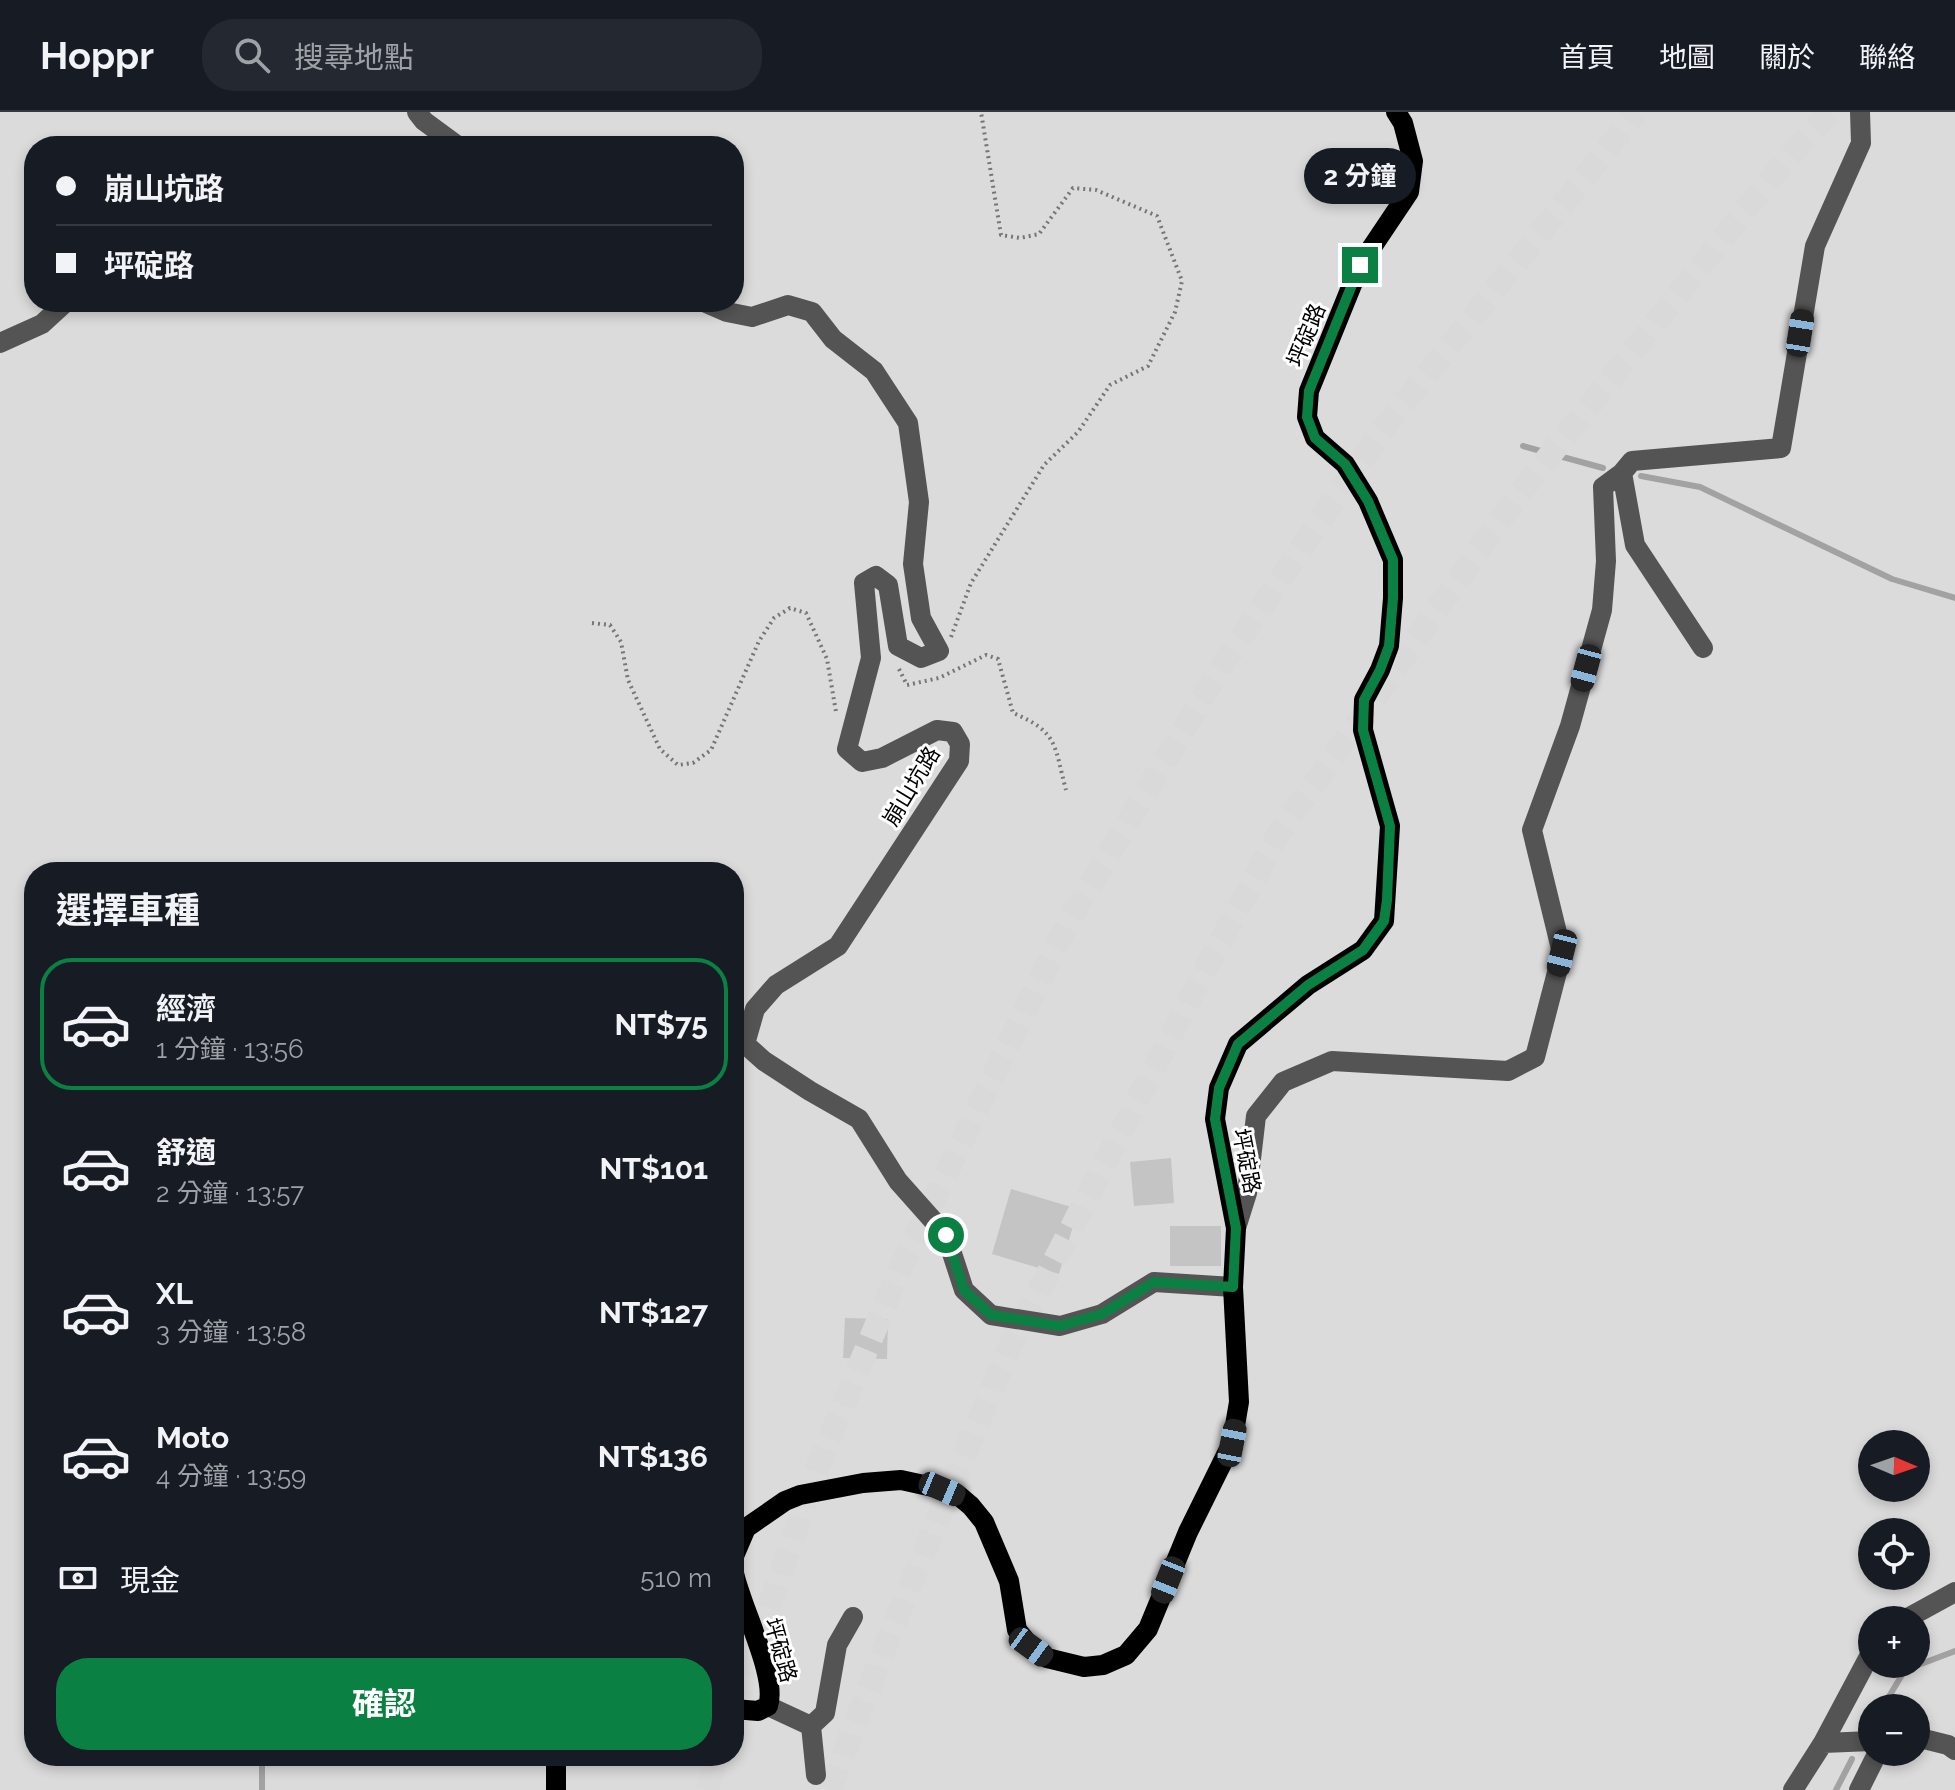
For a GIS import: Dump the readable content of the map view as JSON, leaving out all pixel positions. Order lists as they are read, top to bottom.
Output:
{
  "streets": {
    "main road": ["坪碇路"],
    "street": ["崩山坑路"]
  },
  "crossings": [
    ["坪碇路", "崩山坑路"]
  ],
  "north": "right",
  "page": {
    "header": "Hoppr",
    "search": "搜尋地點",
    "nav": [
      "首頁",
      "地圖",
      "關於",
      "聯絡"
    ],
    "banner": ["崩山坑路", "坪碇路"],
    "bubble": "2 分鐘",
    "heading": "選擇車種",
    "list": [
      {
        "name": "經濟",
        "note": "1 分鐘 · 13:56",
        "value": "NT$75"
      },
      {
        "name": "舒適",
        "note": "2 分鐘 · 13:57",
        "value": "NT$101"
      },
      {
        "name": "XL",
        "note": "3 分鐘 · 13:58",
        "value": "NT$127"
      },
      {
        "name": "Moto",
        "note": "4 分鐘 · 13:59",
        "value": "NT$136"
      }
    ],
    "map_buttons": ["+", "−"],
    "pay": ["現金", "510 m"],
    "buttons": "確認"
  }
}
